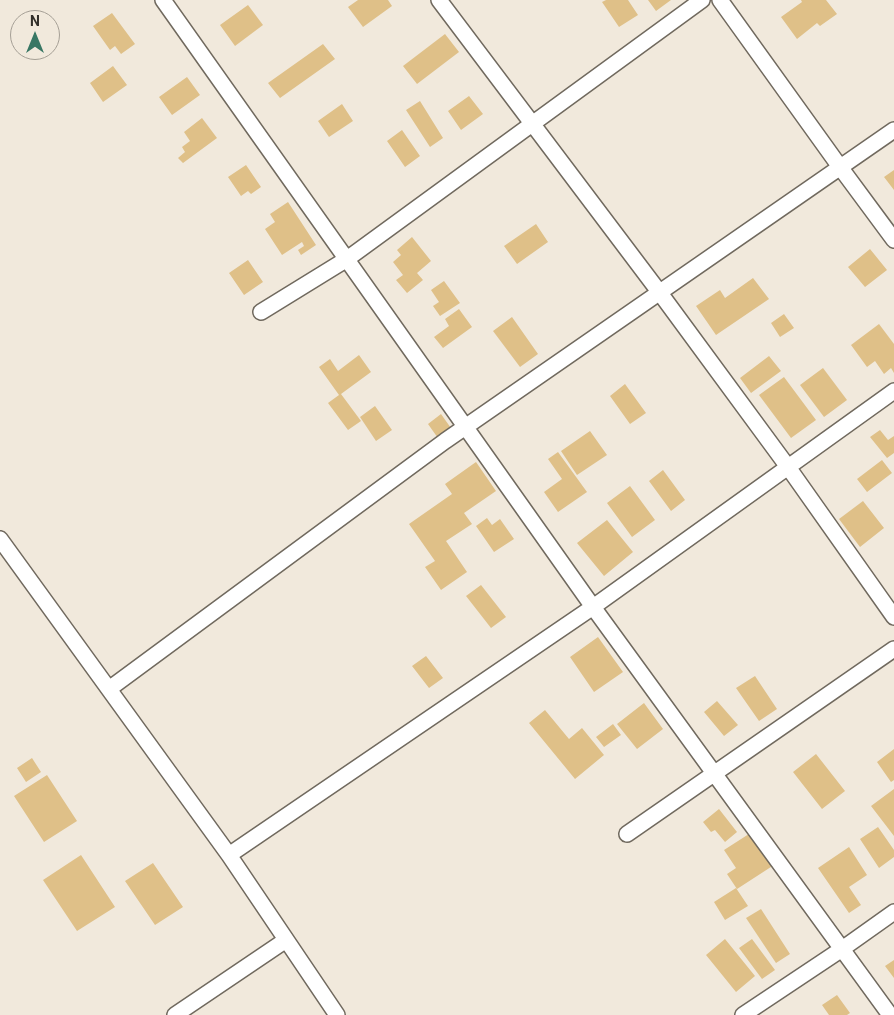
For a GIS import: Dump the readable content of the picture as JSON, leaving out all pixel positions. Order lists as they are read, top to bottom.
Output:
{
  "north": "top"
}
